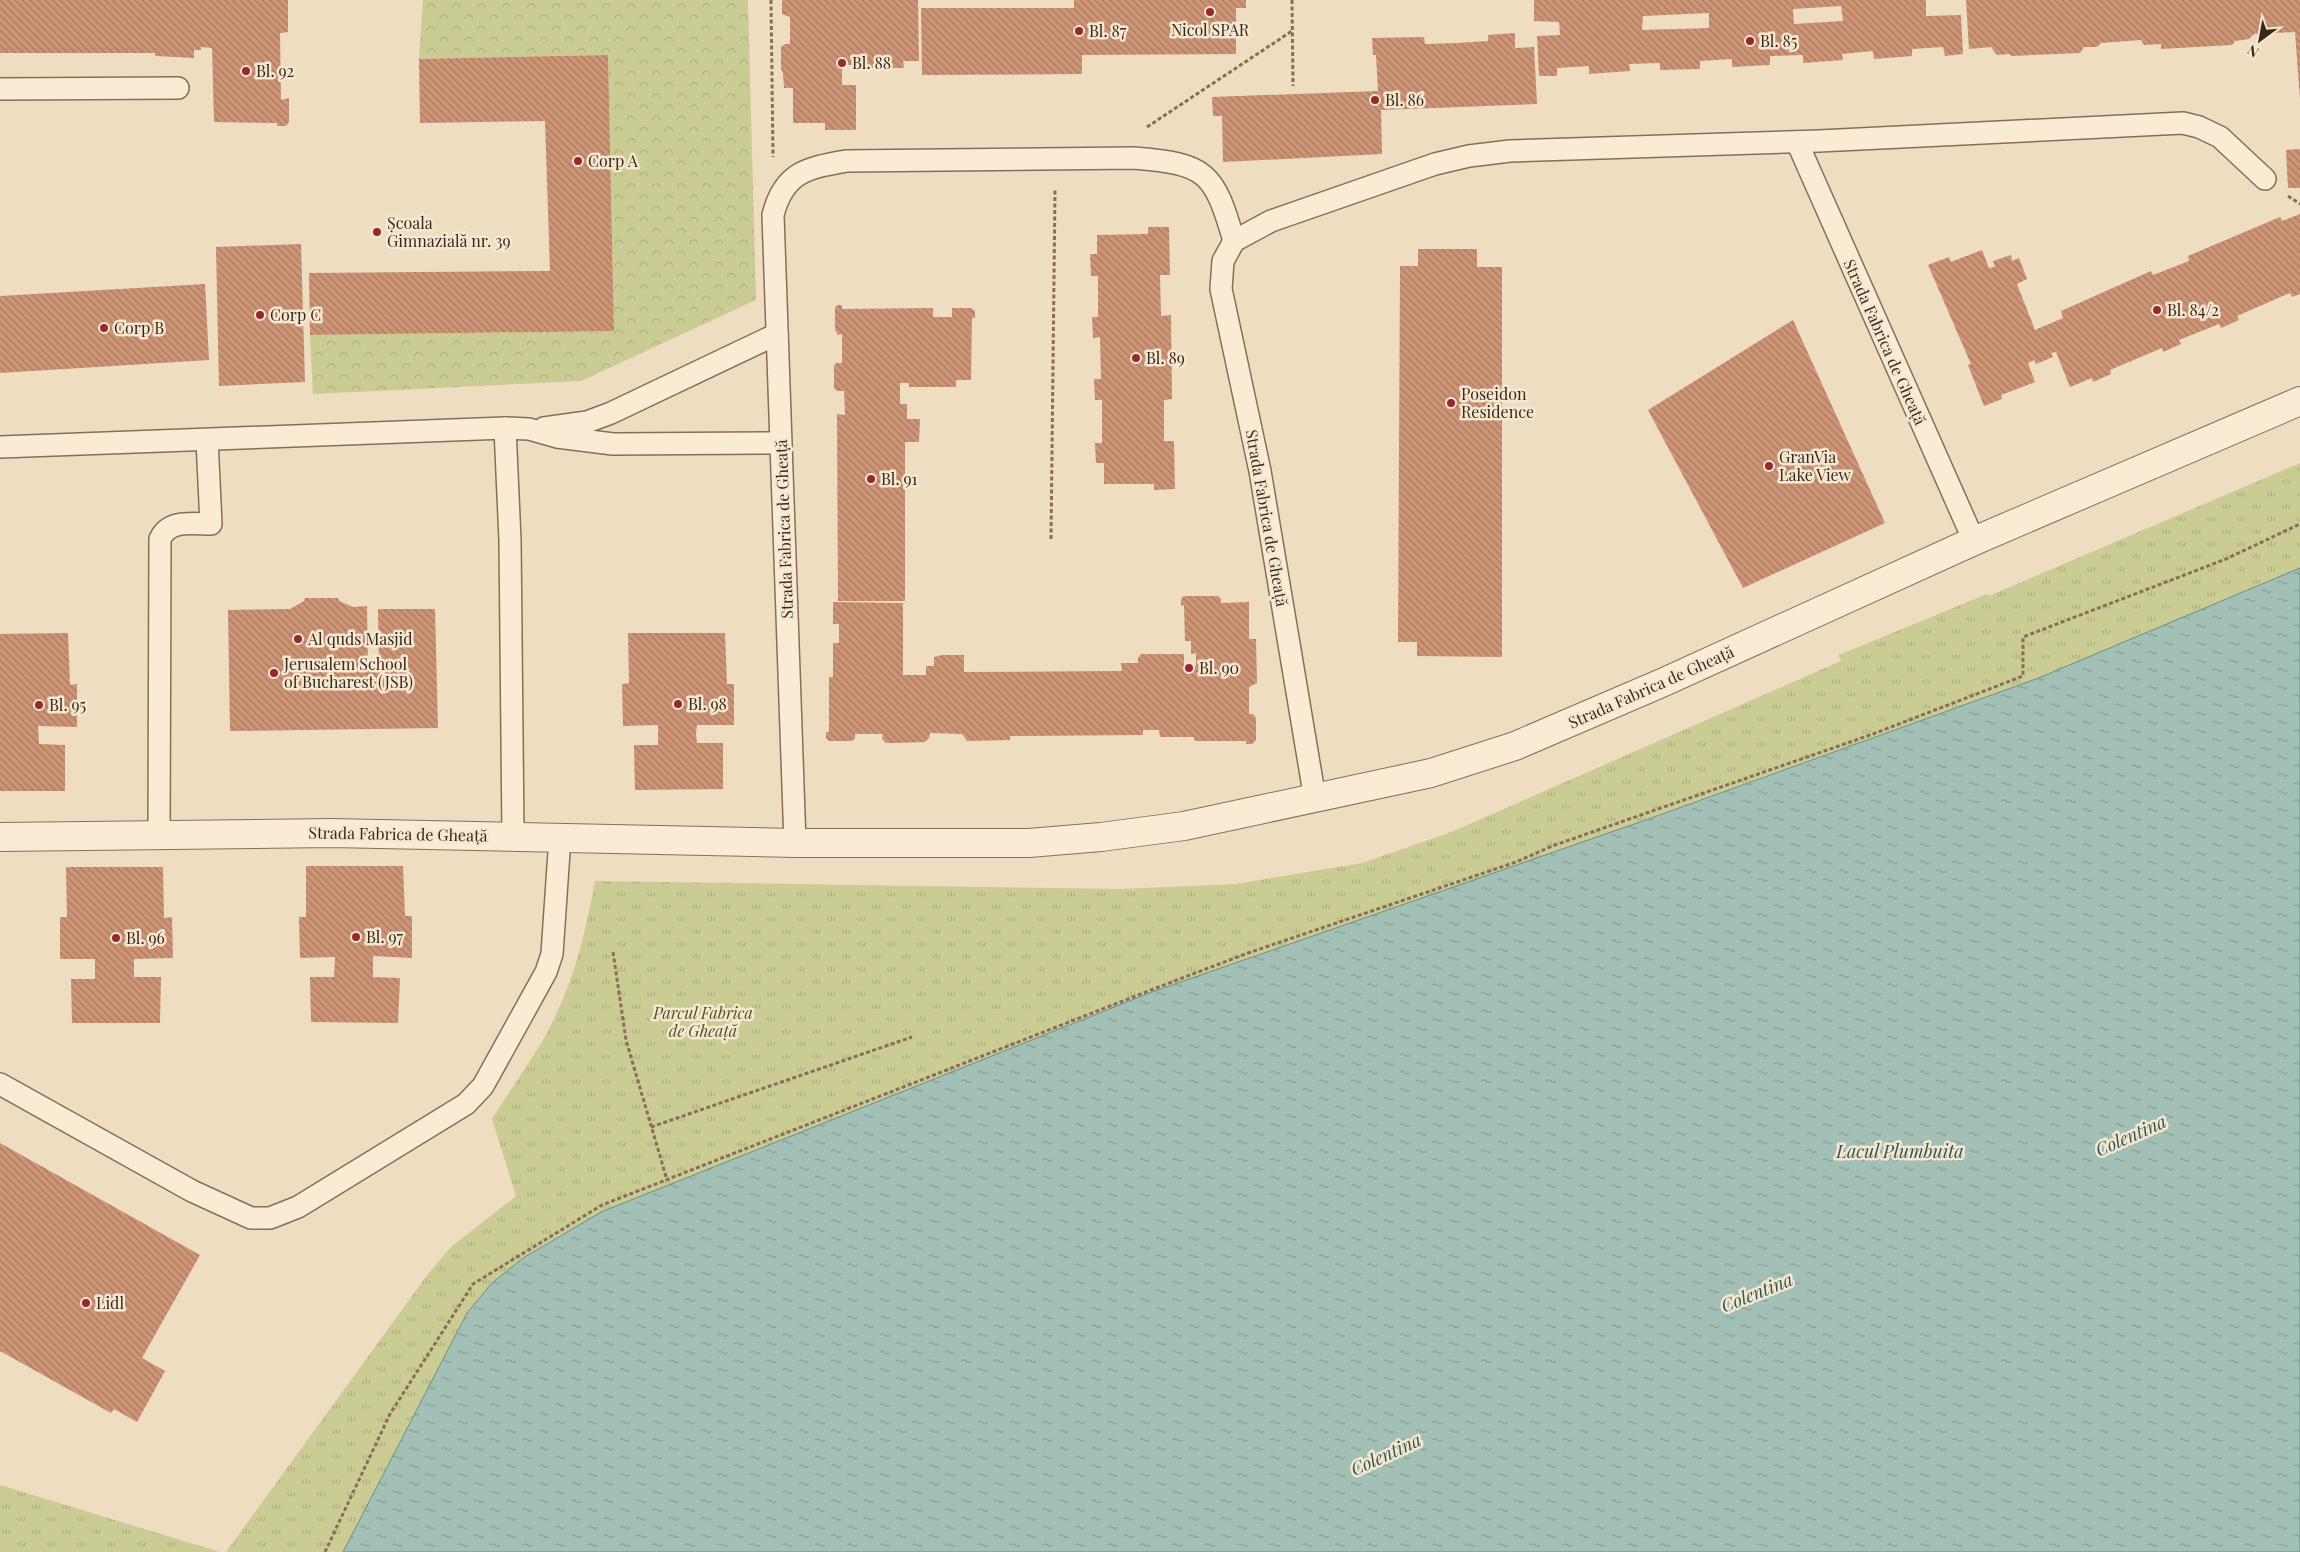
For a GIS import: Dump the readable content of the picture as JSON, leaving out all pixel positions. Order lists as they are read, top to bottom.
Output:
{
  "streets": {
    "street": ["Strada Fabrica de Gheață"]
  },
  "water": ["Colentina", "Lacul Plumbuita"],
  "parks": ["Parcul Fabrica de Gheață"],
  "places": [
    "Nicol SPAR",
    "Bl. 87",
    "Bl. 85",
    "Bl. 88",
    "Bl. 92",
    "Bl. 86",
    "Corp A",
    "Școala Gimnazială nr. 39",
    "Bl. 84/2",
    "Corp C",
    "Corp B",
    "Bl. 89",
    "Poseidon Residence",
    "GranVia Lake View",
    "Bl. 91",
    "Al quds Masjid",
    "Bl. 90",
    "Jerusalem School of Bucharest (JSB)",
    "Bl. 98",
    "Bl. 95",
    "Bl. 97",
    "Bl. 96",
    "Lidl"
  ],
  "north": "bottom left"
}
